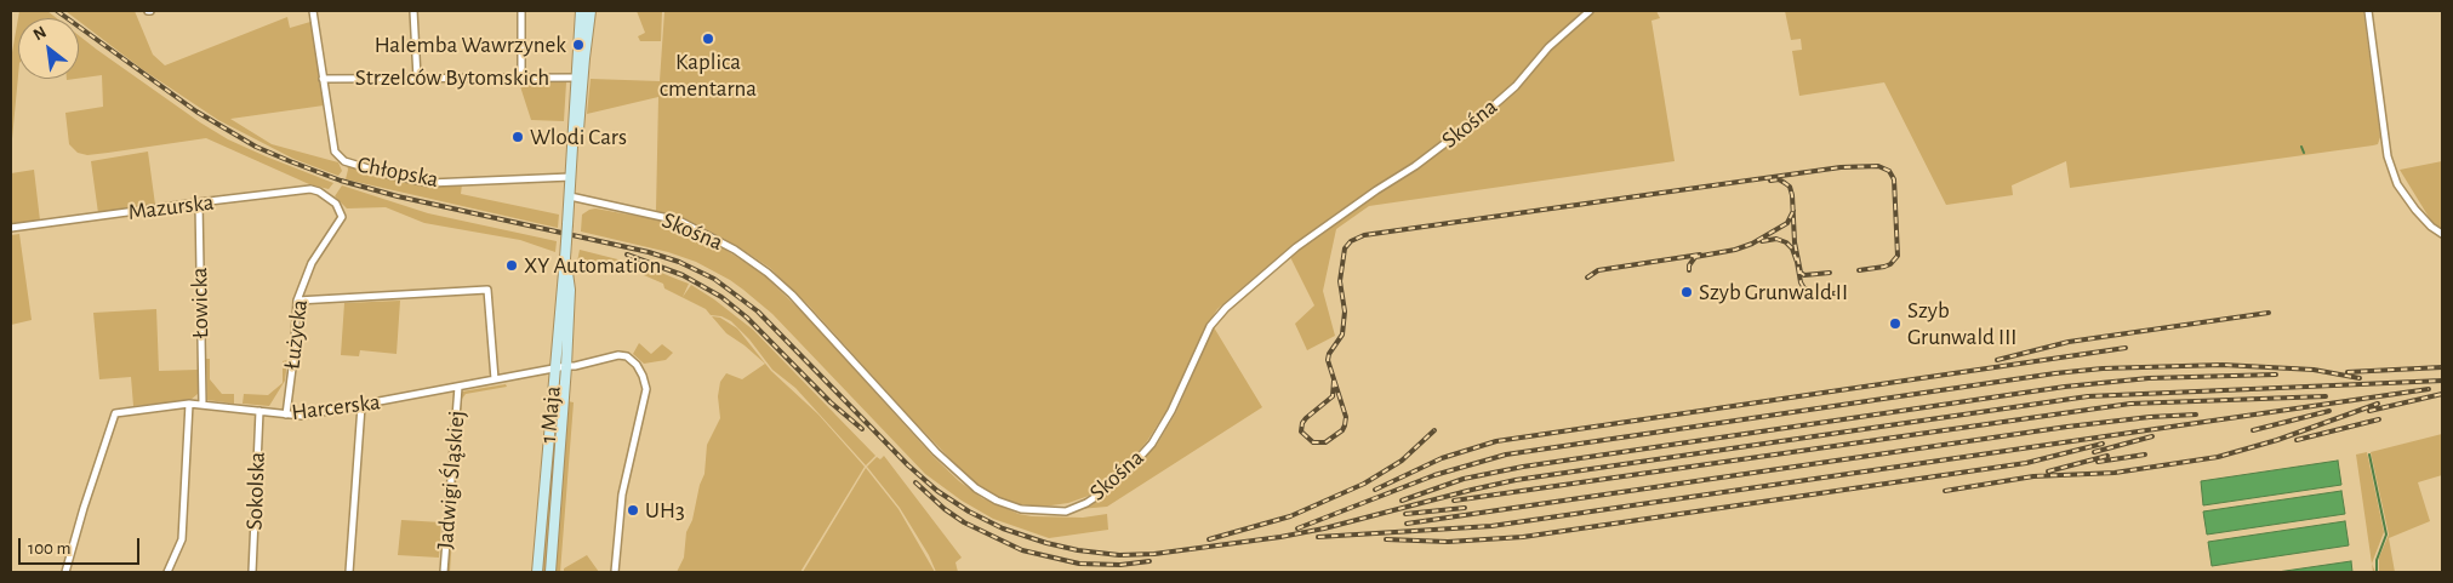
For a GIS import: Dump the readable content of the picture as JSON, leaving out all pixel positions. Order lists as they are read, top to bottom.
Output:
{
  "streets": {
    "main road": ["1 Maja"],
    "street": [
      "Strzelców Bytomskich",
      "Skośna",
      "Chłopska",
      "Mazurska",
      "Łowicka",
      "Łużycka",
      "Harcerska",
      "Jadwigi Śląskiej",
      "Sokolska"
    ]
  },
  "crossings": [
    ["Strzelców Bytomskich", "Chłopska"],
    ["Strzelców Bytomskich", "1 Maja"],
    ["Skośna", "1 Maja"],
    ["Chłopska", "1 Maja"],
    ["Mazurska", "Łowicka"],
    ["Mazurska", "Łużycka"],
    ["Łowicka", "Harcerska"],
    ["Łużycka", "Harcerska"],
    ["Harcerska", "1 Maja"],
    ["Harcerska", "Jadwigi Śląskiej"],
    ["Harcerska", "Sokolska"]
  ],
  "places": [
    "Kaplica cmentarna",
    "Halemba Wawrzynek",
    "Wlodi Cars",
    "XY Automation",
    "Szyb Grunwald II",
    "Szyb Grunwald III",
    "UH3"
  ],
  "scale_bar": "100 m",
  "north": "top left"
}
